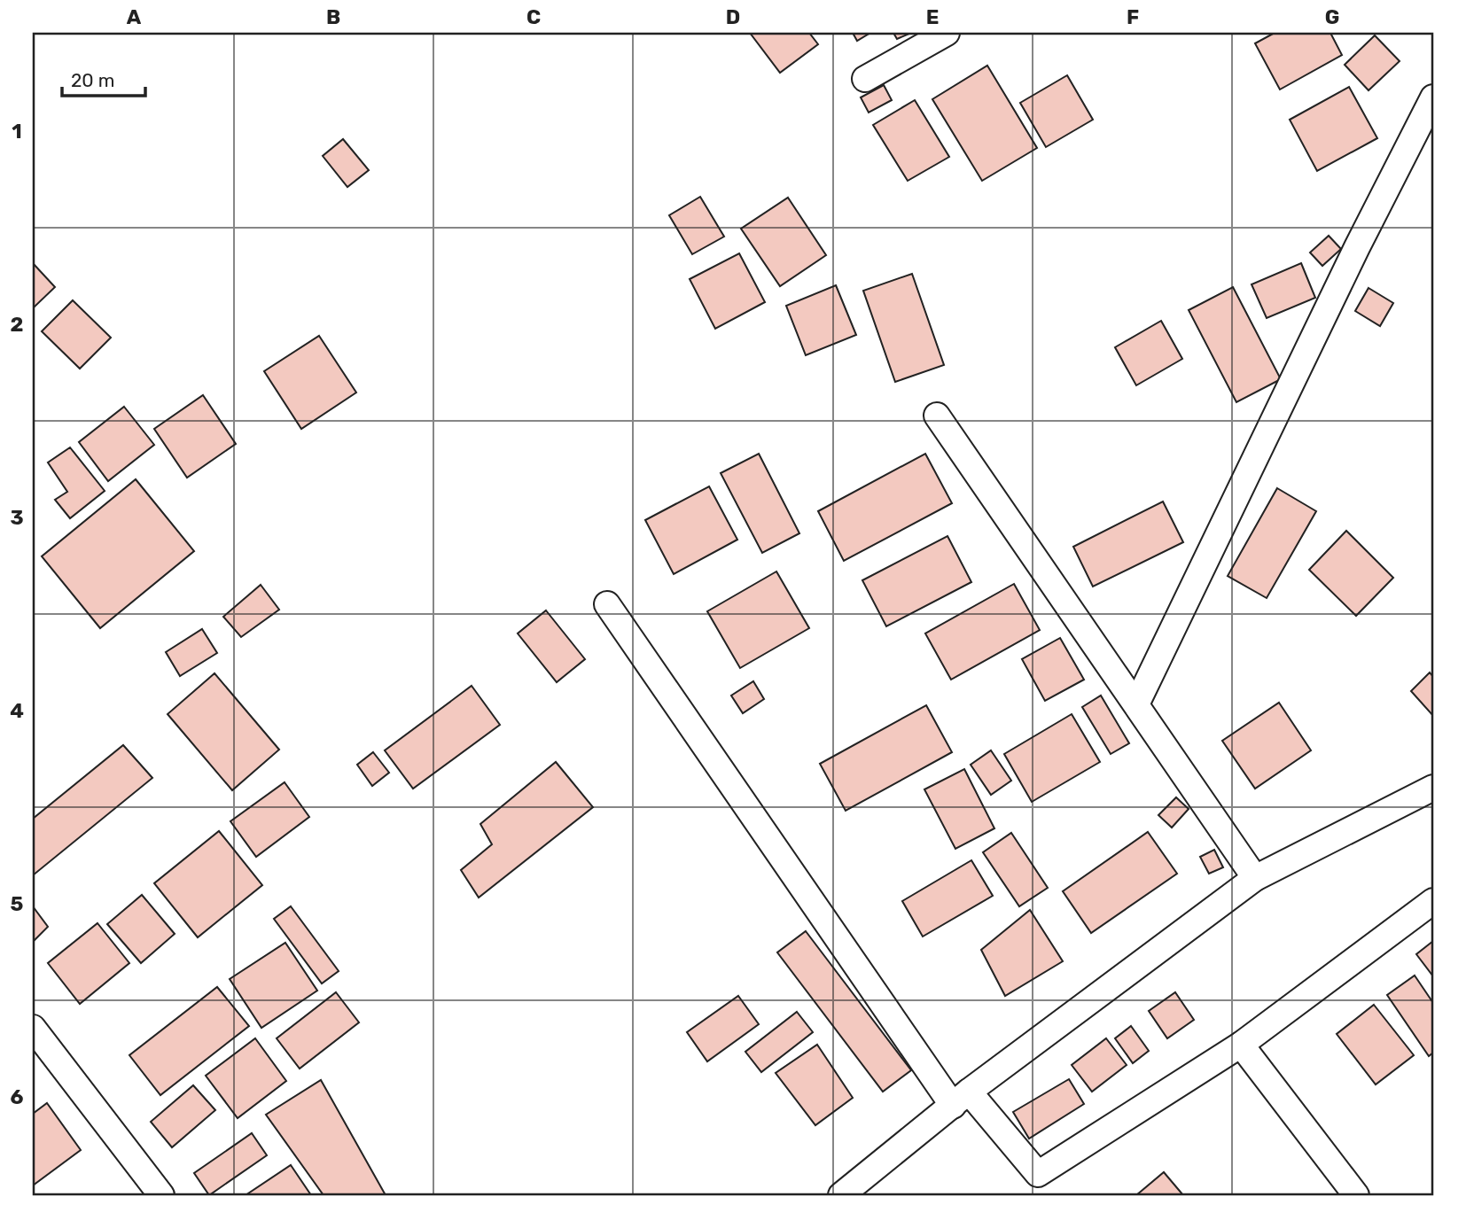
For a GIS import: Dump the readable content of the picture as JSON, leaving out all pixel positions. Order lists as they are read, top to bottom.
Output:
{
  "scale_bar": "20 m",
  "grid": {
    "columns": [
      "A",
      "B",
      "C",
      "D",
      "E",
      "F",
      "G"
    ],
    "rows": [
      "1",
      "2",
      "3",
      "4",
      "5",
      "6"
    ]
  }
}
